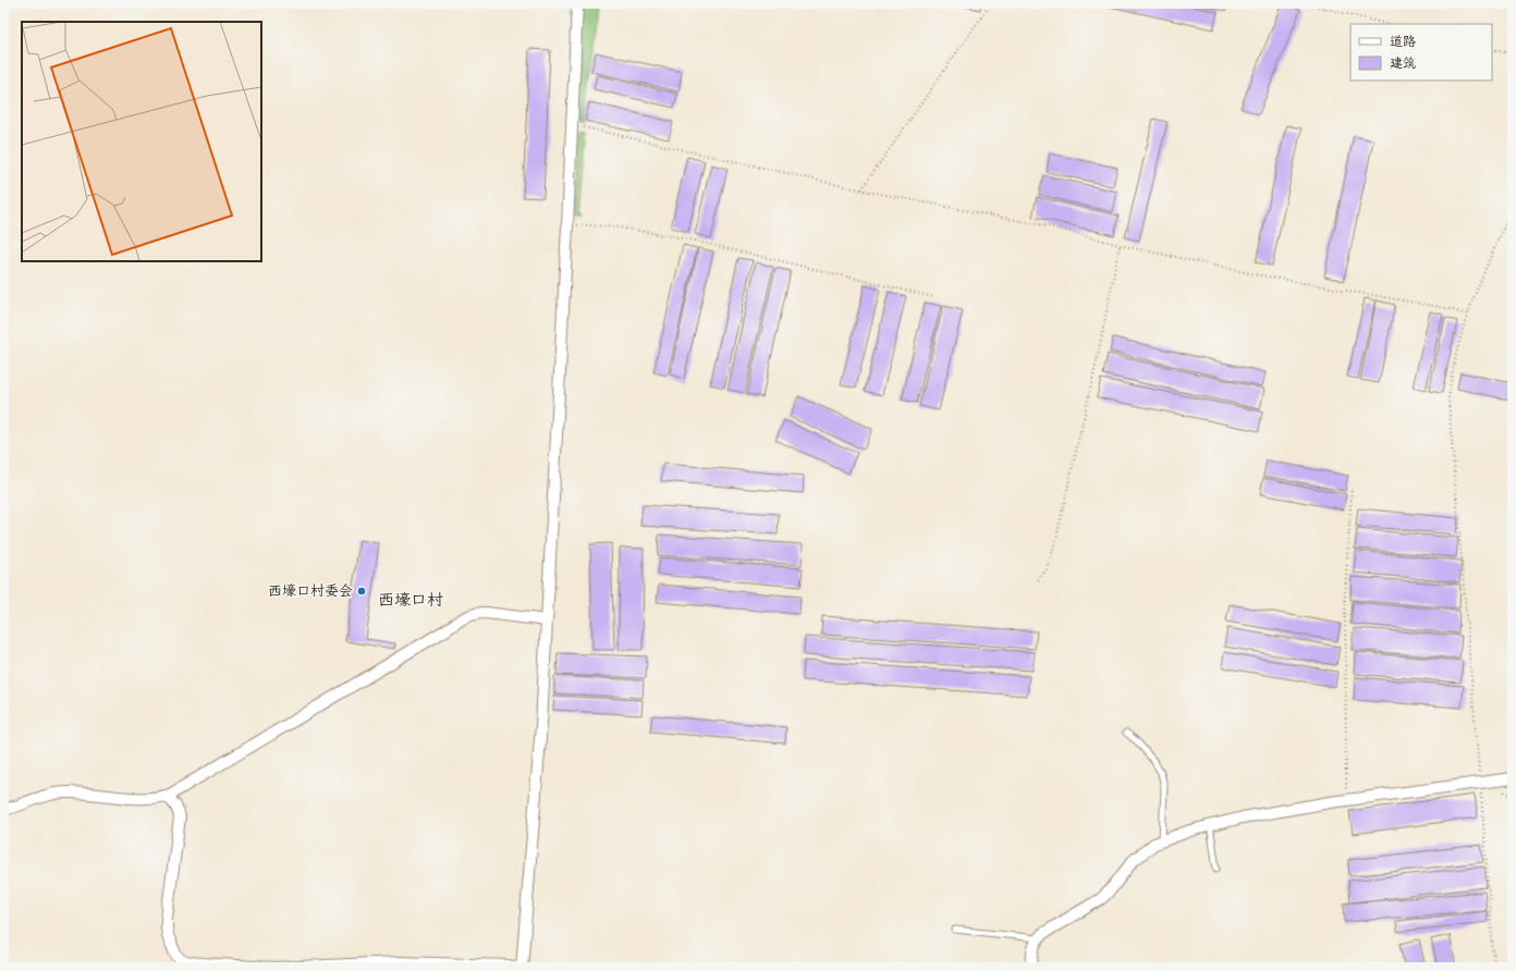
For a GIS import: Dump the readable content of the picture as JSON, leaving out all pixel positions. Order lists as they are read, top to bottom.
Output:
{
  "districts": ["西壕口村"],
  "places": ["西壕口村委会"],
  "legend": ["道路", "建筑"]
}
